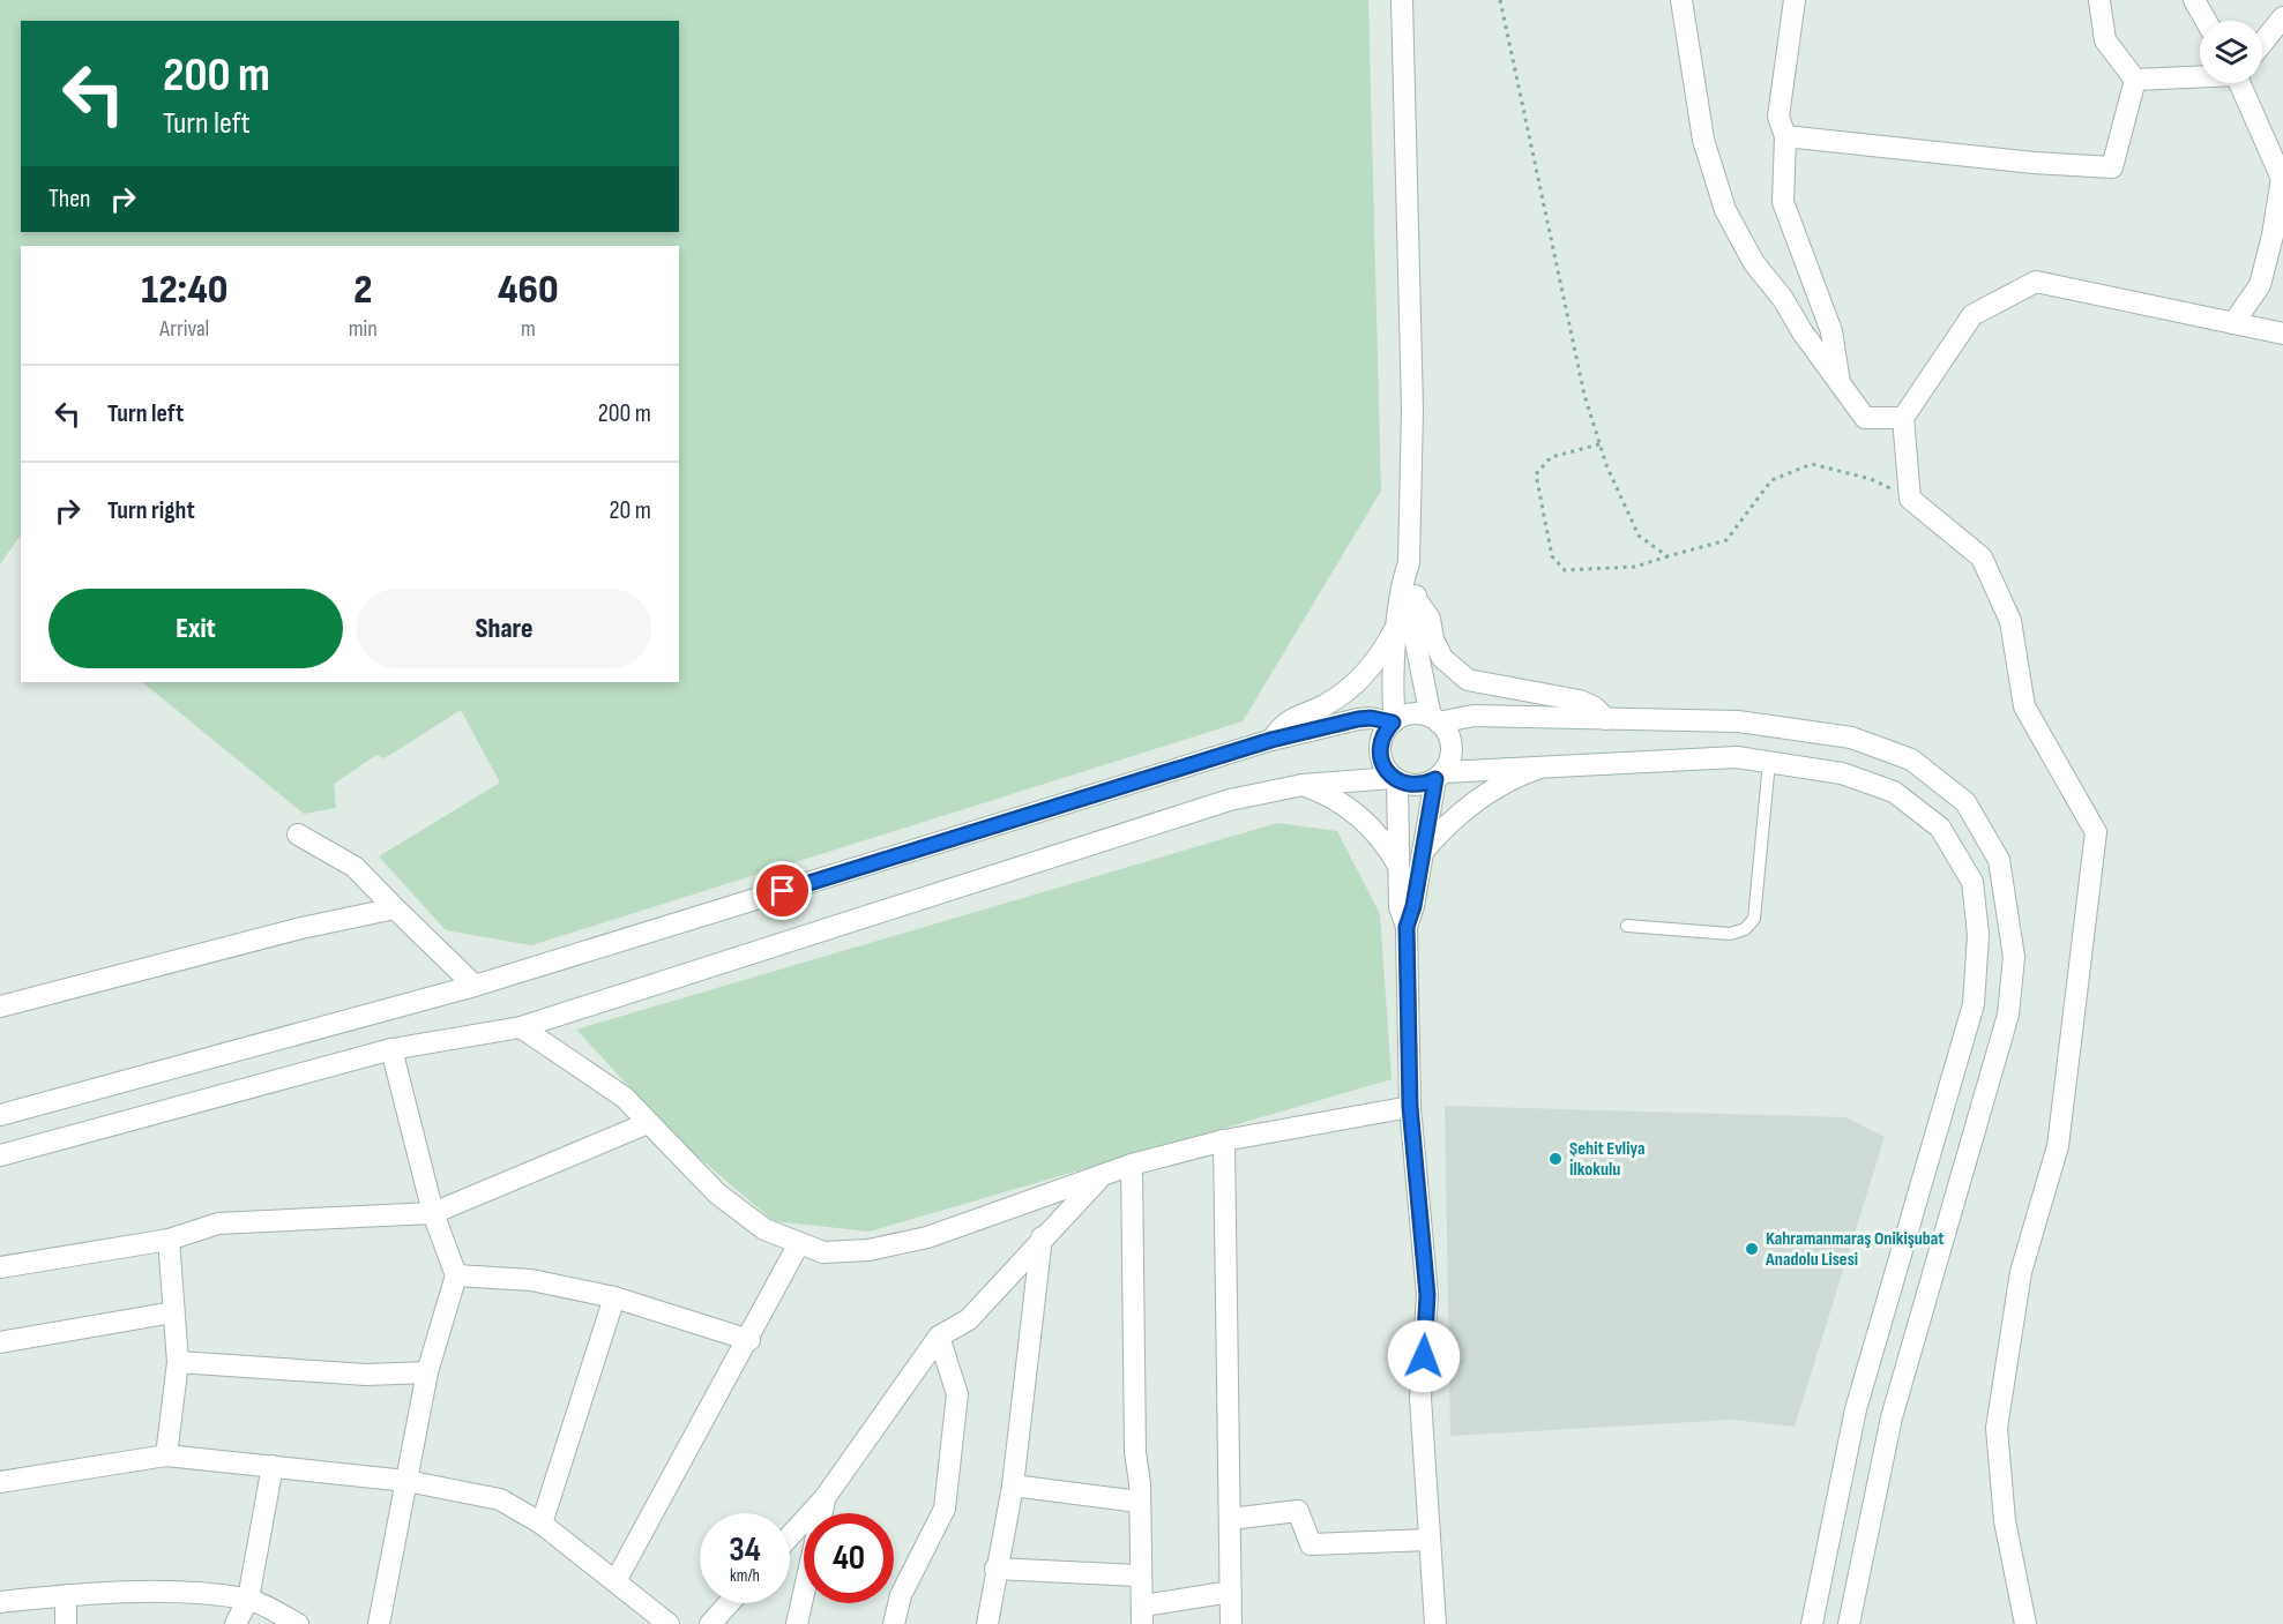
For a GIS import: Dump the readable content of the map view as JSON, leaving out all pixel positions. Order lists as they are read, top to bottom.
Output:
{
  "places": ["Şehit Evliya İlkokulu", "Kahramanmaraş Onikişubat Anadolu Lisesi"],
  "page": {
    "turn": ["200 m", "Turn left"],
    "then": "Then",
    "eta": [
      "12:40",
      "Arrival",
      "2",
      "min",
      "460",
      "m"
    ],
    "list": [
      {
        "name": "Turn left",
        "value": "200 m"
      },
      {
        "name": "Turn right",
        "value": "20 m"
      }
    ],
    "buttons": ["Exit", "Share"],
    "speed": "34 km/h",
    "limit": "40"
  }
}
